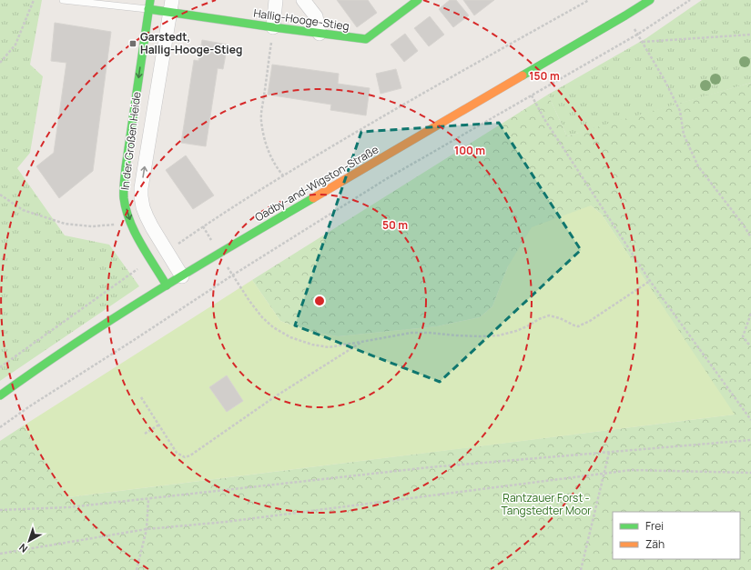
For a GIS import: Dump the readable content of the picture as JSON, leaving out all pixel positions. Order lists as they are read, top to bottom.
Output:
{
  "streets": {
    "main road": ["Hallig-Hooge-Stieg", "In der Großen Heide", "Oadby-and-Wigston-Straße"]
  },
  "crossings": [
    ["Hallig-Hooge-Stieg", "In der Großen Heide"],
    ["In der Großen Heide", "Oadby-and-Wigston-Straße"]
  ],
  "parks": ["Rantzauer Forst - Tangstedter Moor"],
  "places": {
    "transit": ["Garstedt, Hallig-Hooge-Stieg"]
  },
  "legend": ["Frei", "Zäh"],
  "north": "bottom left",
  "rings": ["150 m", "100 m", "50 m"]
}
